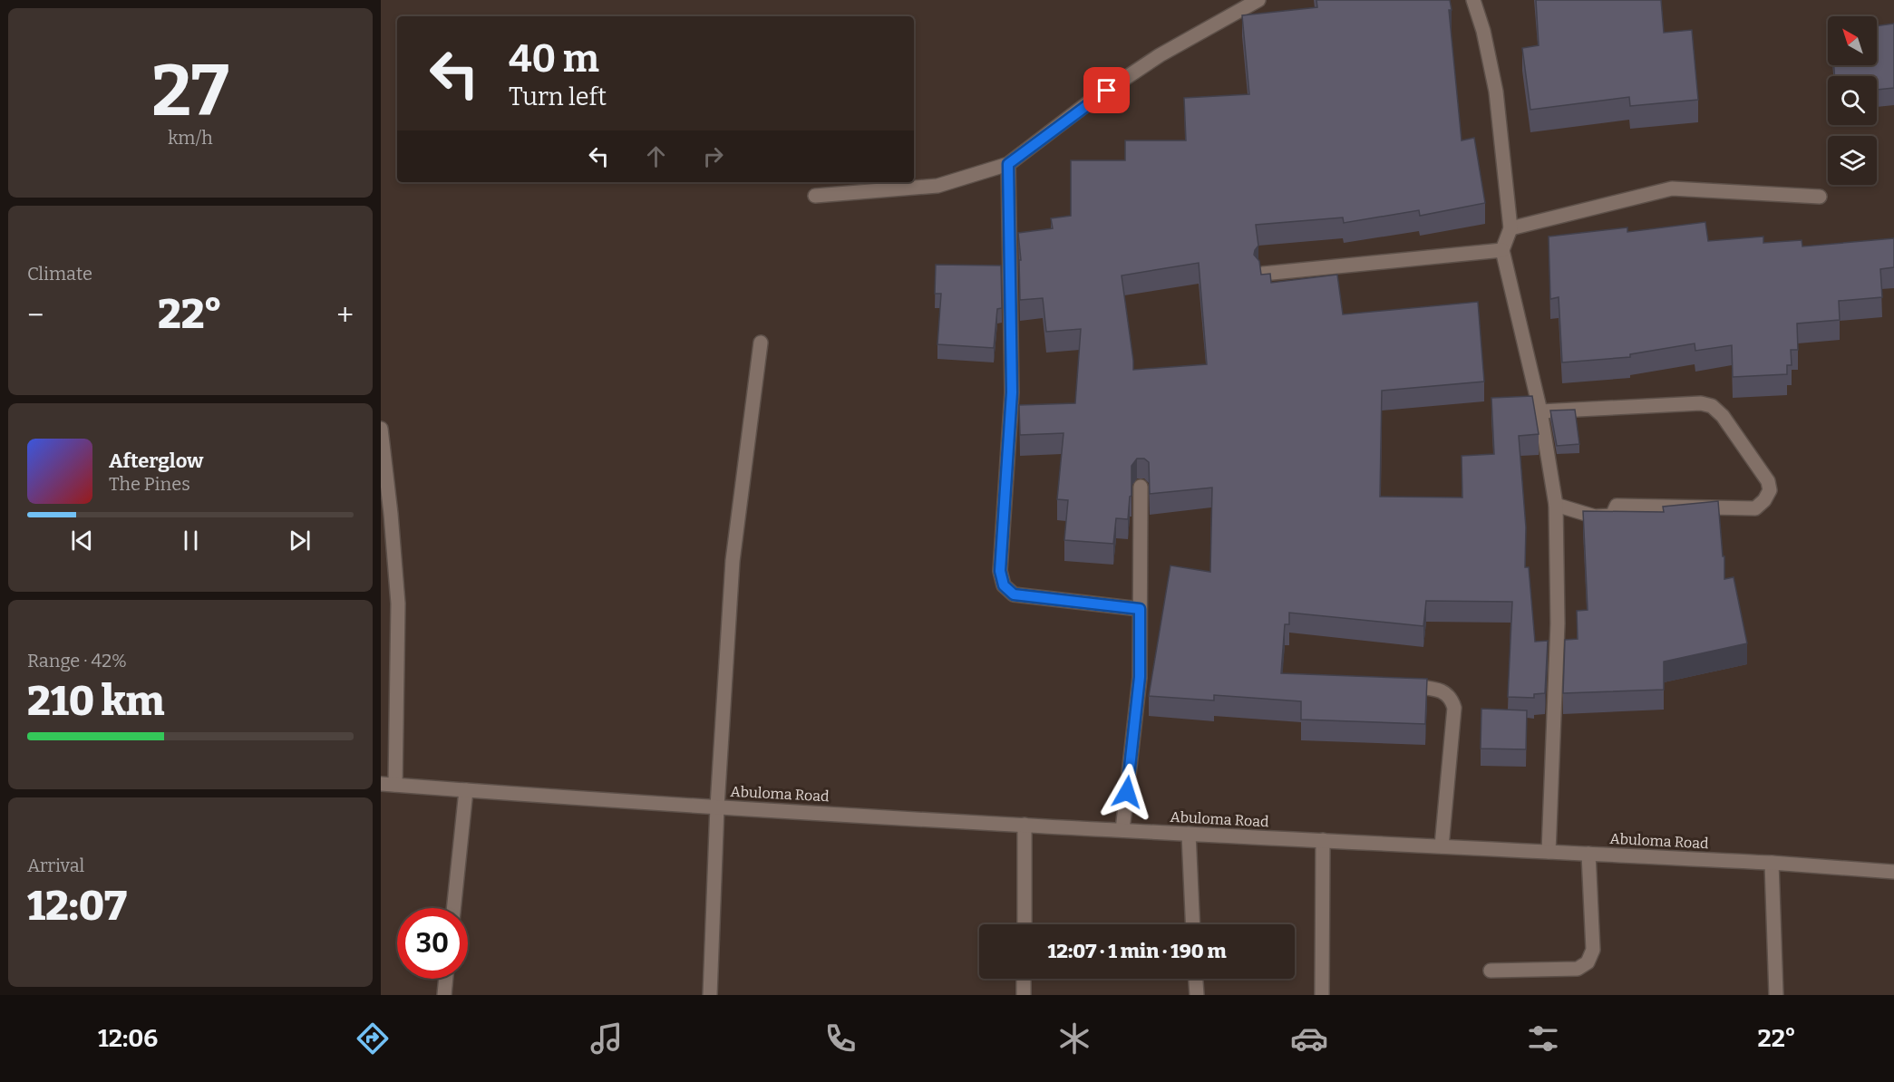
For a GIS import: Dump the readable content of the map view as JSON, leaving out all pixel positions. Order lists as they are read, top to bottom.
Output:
{
  "streets": {
    "street": ["Abuloma Road"]
  },
  "north": "top left",
  "page": {
    "tile": [
      ["27", "km/h"],
      "Climate",
      ["Range · 42%", "210 km"],
      ["Arrival", "12:07"]
    ],
    "turn": ["40 m", "Turn left"],
    "heat": ["−", "22°", "+"],
    "song": ["Afterglow", "The Pines"],
    "limit": "30",
    "trip": "12:07 · 1 min · 190 m",
    "tabs": ["12:06", "22°"]
  }
}
